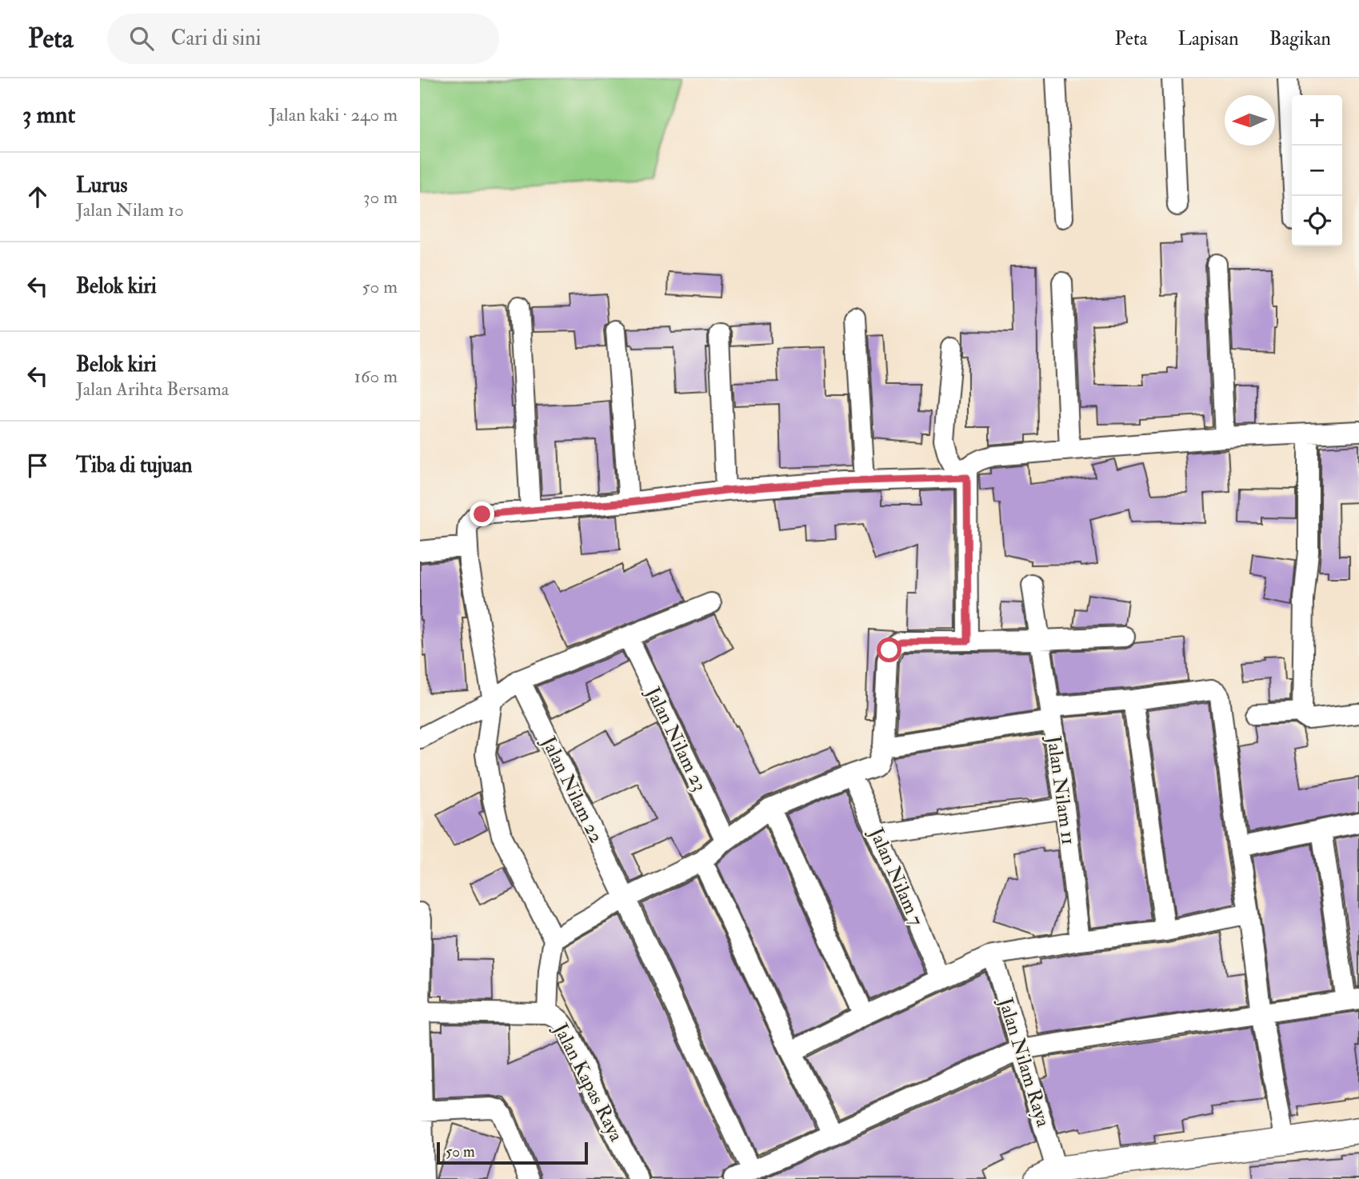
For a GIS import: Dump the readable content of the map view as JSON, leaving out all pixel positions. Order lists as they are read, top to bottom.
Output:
{
  "streets": {
    "street": [
      "Jalan Nilam 23",
      "Jalan Nilam 22",
      "Jalan Nilam 11",
      "Jalan Nilam 7",
      "Jalan Nilam Raya",
      "Jalan Kapas Raya"
    ]
  },
  "scale_bar": "50 m",
  "north": "left",
  "page": {
    "header": "Peta",
    "search": "Cari di sini",
    "nav": ["Peta", "Lapisan", "Bagikan"],
    "heading": ["3 mnt", "Jalan kaki · 240 m"],
    "map_buttons": ["+", "−"],
    "list": [
      ["Lurus", "Jalan Nilam 10", "30 m"],
      ["Belok kiri", "50 m"],
      ["Belok kiri", "Jalan Arihta Bersama", "160 m"],
      "Tiba di tujuan"
    ],
    "scale": "50 m"
  }
}
